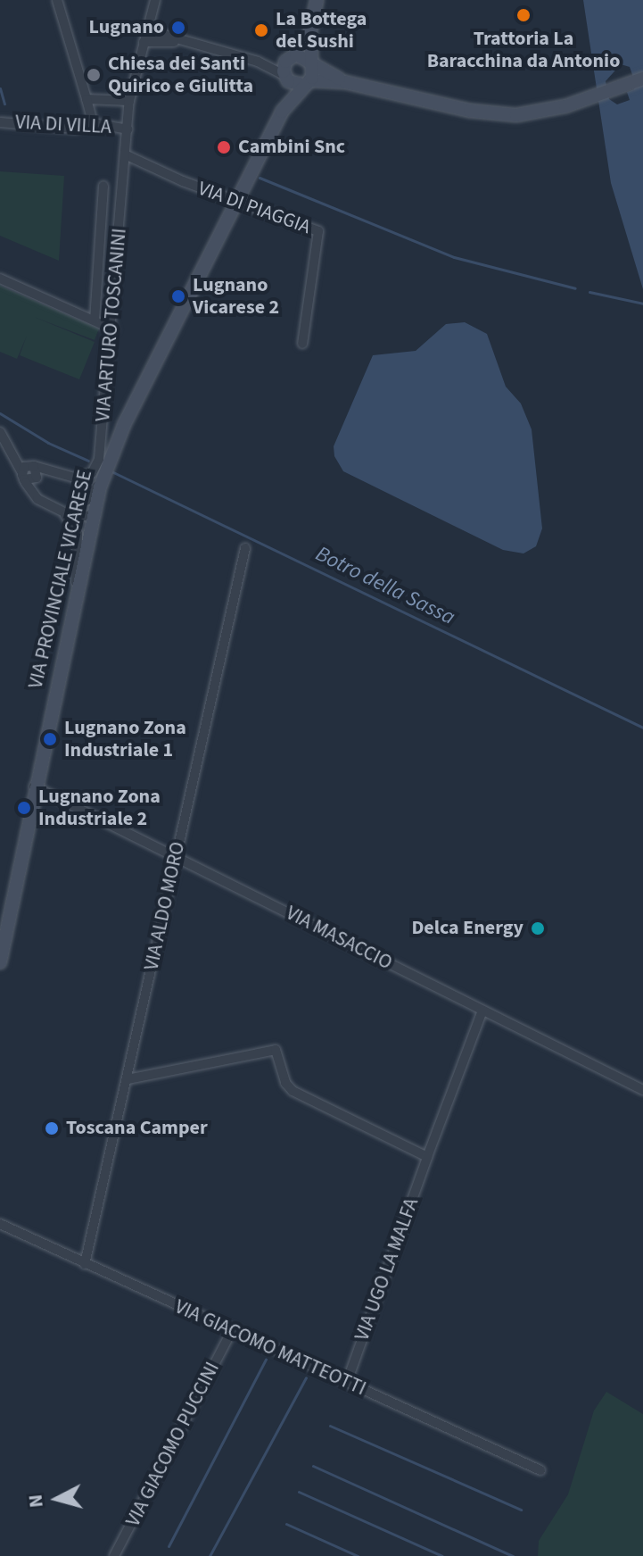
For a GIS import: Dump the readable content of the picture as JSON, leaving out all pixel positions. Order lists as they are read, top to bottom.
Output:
{
  "streets": {
    "main road": ["VIA PROVINCIALE VICARESE"],
    "street": [
      "VIA DI VILLA",
      "VIA DI PIAGGIA",
      "VIA ARTURO TOSCANINI",
      "VIA ALDO MORO",
      "VIA MASACCIO",
      "VIA UGO LA MALFA",
      "VIA GIACOMO MATTEOTTI",
      "VIA GIACOMO PUCCINI"
    ]
  },
  "crossings": [
    ["VIA DI VILLA", "VIA ARTURO TOSCANINI"],
    ["VIA DI PIAGGIA", "VIA ARTURO TOSCANINI"],
    ["VIA DI PIAGGIA", "VIA PROVINCIALE VICARESE"],
    ["VIA PROVINCIALE VICARESE", "VIA MASACCIO"],
    ["VIA ALDO MORO", "VIA MASACCIO"],
    ["VIA ALDO MORO", "VIA GIACOMO MATTEOTTI"],
    ["VIA MASACCIO", "VIA UGO LA MALFA"],
    ["VIA UGO LA MALFA", "VIA GIACOMO MATTEOTTI"],
    ["VIA GIACOMO MATTEOTTI", "VIA GIACOMO PUCCINI"]
  ],
  "water": ["Botro della Sassa"],
  "places": [
    "Trattoria La Baracchina da Antonio",
    "Lugnano",
    "La Bottega del Sushi",
    "Chiesa dei Santi Quirico e Giulitta",
    "Cambini Snc",
    "Lugnano Vicarese 2",
    "Lugnano Zona Industriale 1",
    "Lugnano Zona Industriale 2",
    "Delca Energy",
    "Toscana Camper"
  ],
  "north": "left"
}
